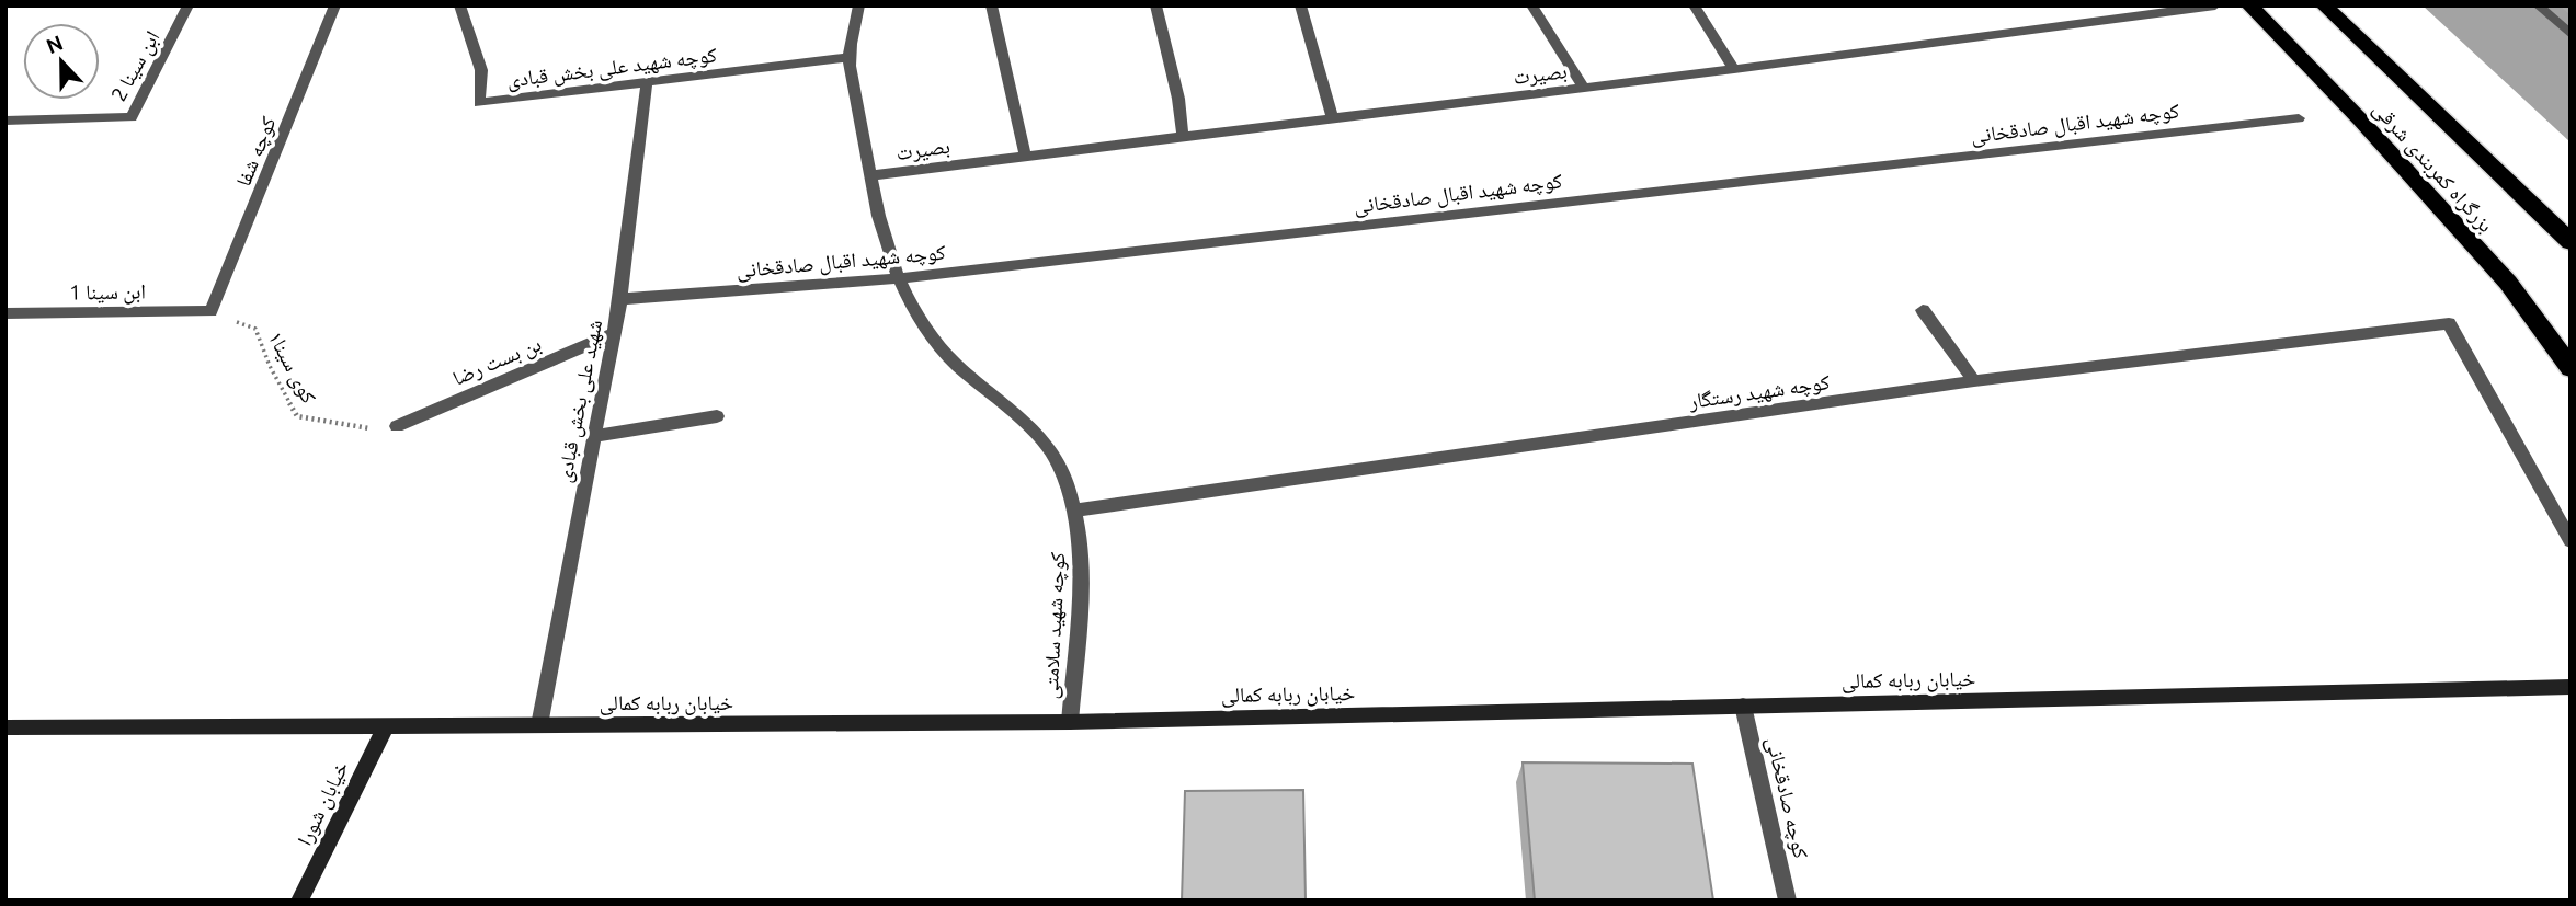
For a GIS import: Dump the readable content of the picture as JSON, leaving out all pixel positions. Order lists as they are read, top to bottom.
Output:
{
  "streets": {
    "highway": ["بزرگراه کمربندی شرقی"],
    "main road": ["خیابان ربابه کمالی", "خیابان شورا"],
    "street": [
      "ابن سینا 2",
      "کوچه شهید علی بخش قبادی",
      "بصیرت",
      "کوچه شهید اقبال صادقخانی",
      "کوچه شفا",
      "ابن سینا 1",
      "بن بست رضا",
      "کوچه شهید رستگار",
      "شهید علی بخش قبادی",
      "کوچه شهید سلامتی",
      "کوچه صادقخانی"
    ],
    "path": ["کوی سینا۱"]
  },
  "crossings": [
    ["کوچه شهید علی بخش قبادی", "شهید علی بخش قبادی"],
    ["کوچه شهید علی بخش قبادی", "کوچه شهید سلامتی"],
    ["بصیرت", "کوچه شهید سلامتی"],
    ["کوچه شهید اقبال صادقخانی", "شهید علی بخش قبادی"],
    ["کوچه شهید اقبال صادقخانی", "کوچه شهید سلامتی"],
    ["کوچه شفا", "ابن سینا 1"],
    ["کوچه شفا", "کوی سینا۱"],
    ["ابن سینا 1", "کوی سینا۱"],
    ["بن بست رضا", "کوی سینا۱"],
    ["بن بست رضا", "شهید علی بخش قبادی"],
    ["کوچه شهید رستگار", "کوچه شهید سلامتی"],
    ["شهید علی بخش قبادی", "خیابان ربابه کمالی"],
    ["کوچه شهید سلامتی", "خیابان ربابه کمالی"],
    ["خیابان ربابه کمالی", "کوچه صادقخانی"],
    ["خیابان ربابه کمالی", "خیابان شورا"]
  ],
  "north": "top"
}
